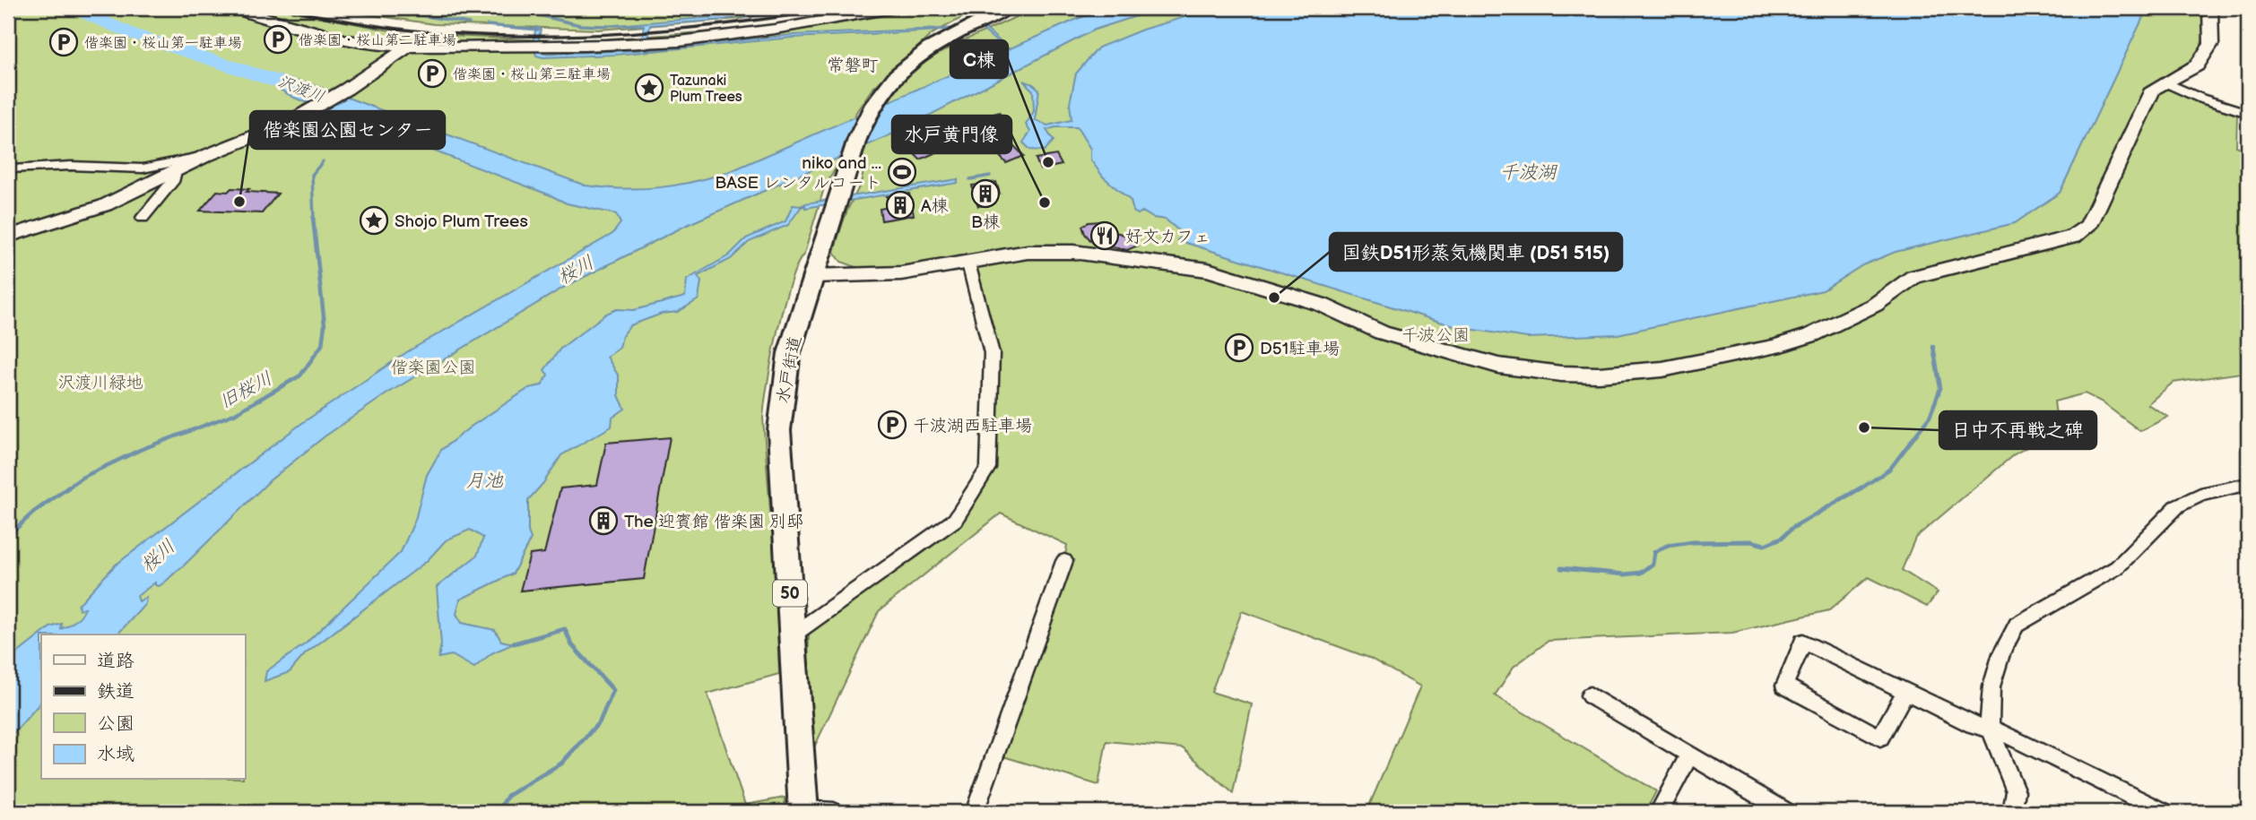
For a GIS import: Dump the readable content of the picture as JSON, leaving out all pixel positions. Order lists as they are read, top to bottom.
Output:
{
  "streets": {
    "main road": ["水戸街道", "50"]
  },
  "districts": ["常磐町"],
  "water": [
    "沢渡川",
    "千波湖",
    "桜川",
    "旧桜川",
    "月池"
  ],
  "parks": ["千波公園", "偕楽園公園", "沢渡川緑地"],
  "places": {
    "parking": [
      "偕楽園・桜山第二駐車場",
      "偕楽園・桜山第一駐車場",
      "偕楽園・桜山第三駐車場",
      "D51駐車場",
      "千波湖西駐車場"
    ],
    "place": ["Tazunaki Plum Trees", "Shojo Plum Trees"],
    "other": [
      "C棟",
      "偕楽園公園センター",
      "水戸黄門像",
      "国鉄D51形蒸気機関車 (D51 515)",
      "日中不再戦之碑"
    ],
    "sports": ["niko and ... BASE レンタルコート"],
    "building": ["B棟", "A棟", "The 迎賓館 偕楽園 別邸"],
    "restaurant": ["好文カフェ"]
  },
  "legend": [
    "道路",
    "鉄道",
    "公園",
    "水域"
  ]
}
